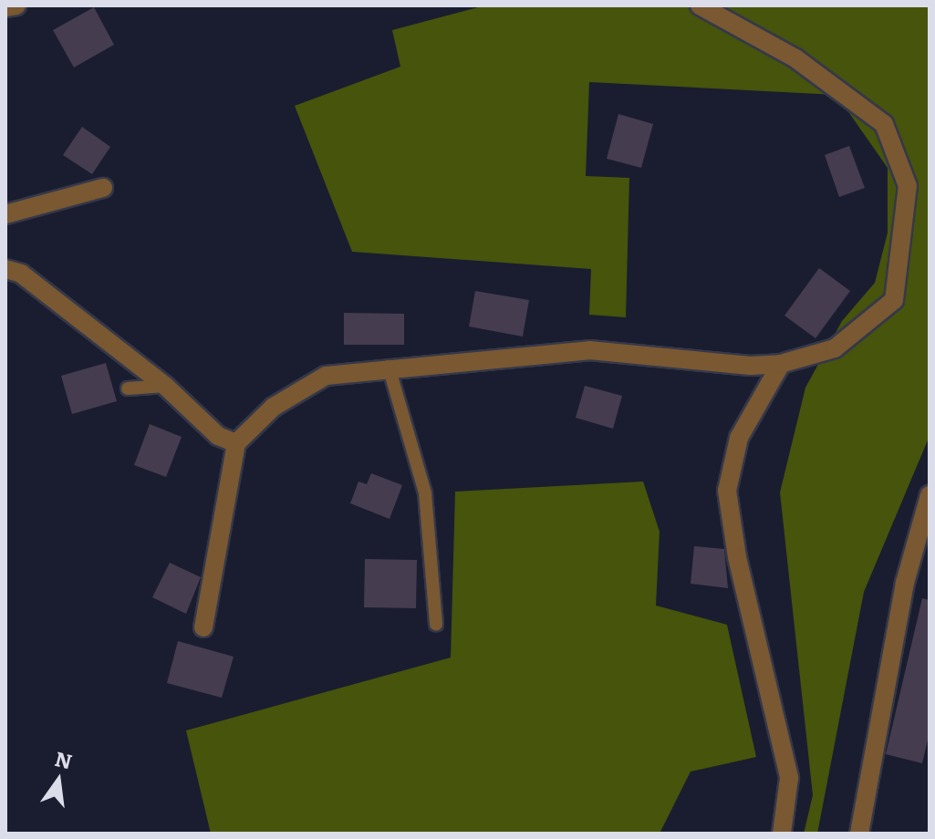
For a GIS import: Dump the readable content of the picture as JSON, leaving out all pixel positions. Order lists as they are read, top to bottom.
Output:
{
  "north": "top"
}
